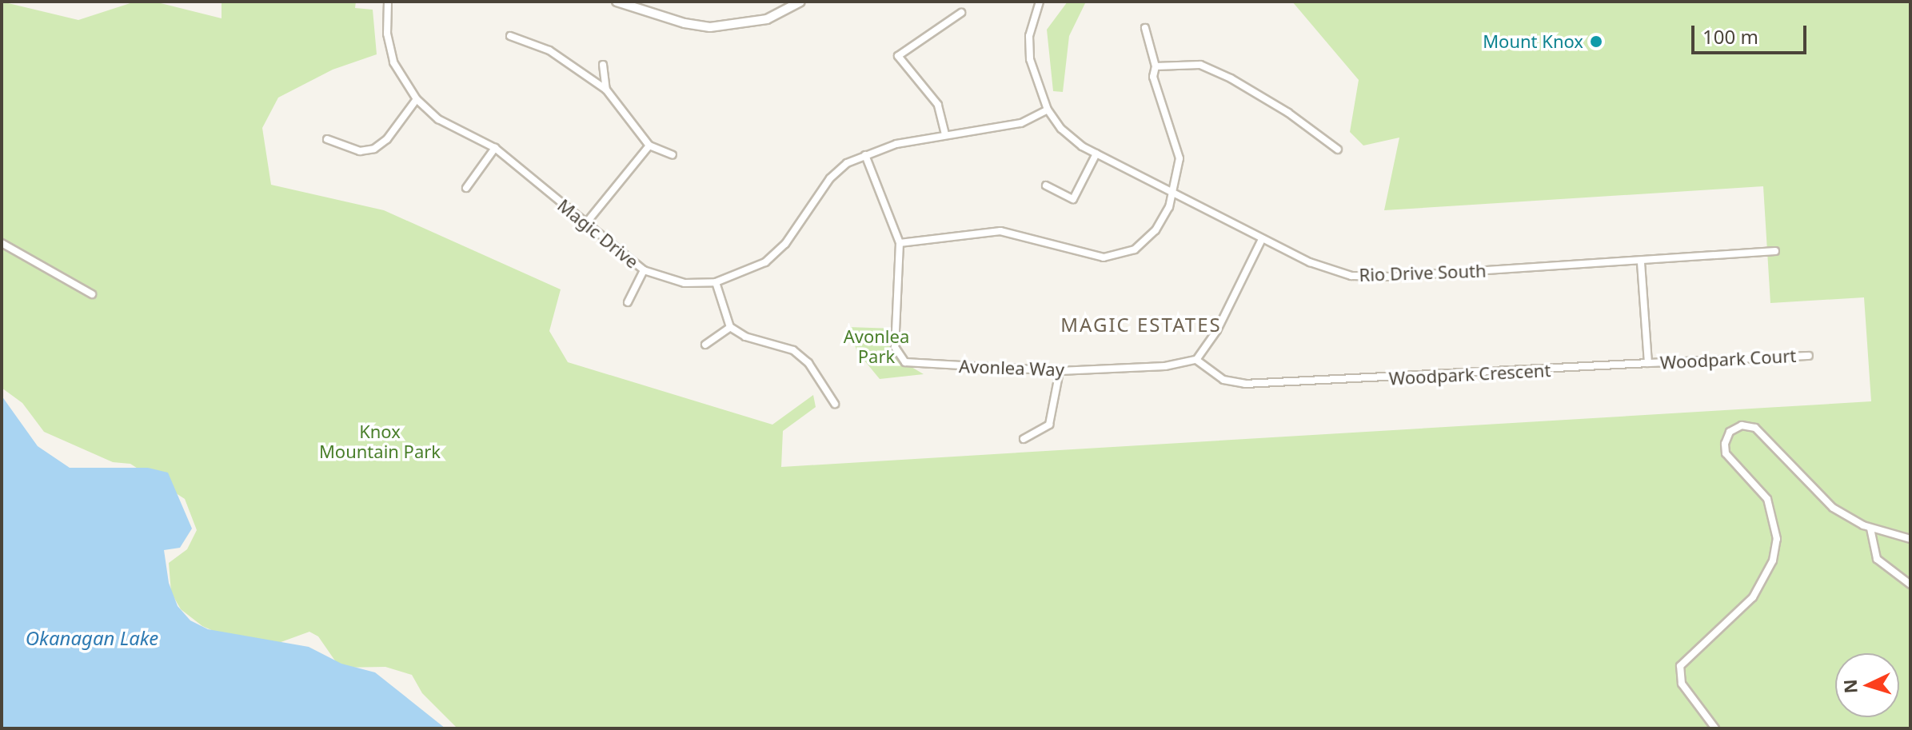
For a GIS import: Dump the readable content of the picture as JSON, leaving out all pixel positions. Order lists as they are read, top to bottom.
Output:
{
  "streets": {
    "street": [
      "Magic Drive",
      "Rio Drive South",
      "Woodpark Court",
      "Avonlea Way",
      "Woodpark Crescent"
    ]
  },
  "crossings": [
    ["Magic Drive", "Rio Drive South"],
    ["Magic Drive", "Avonlea Way"],
    ["Woodpark Court", "Woodpark Crescent"],
    ["Avonlea Way", "Woodpark Crescent"]
  ],
  "districts": ["MAGIC ESTATES"],
  "water": ["Okanagan Lake"],
  "parks": ["Avonlea Park", "Knox Mountain Park"],
  "places": ["Mount Knox"],
  "scale_bar": "100 m",
  "north": "left"
}
